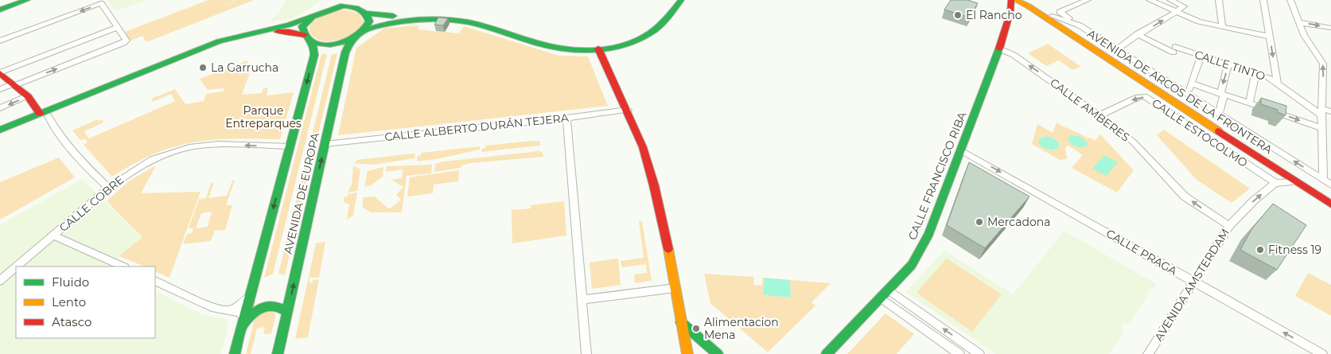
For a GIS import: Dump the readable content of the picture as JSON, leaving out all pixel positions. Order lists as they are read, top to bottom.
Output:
{
  "streets": {
    "main road": ["AVENIDA DE ARCOS DE LA FRONTERA", "CALLE FRANCISCO RIBA", "AVENIDA DE EUROPA"],
    "street": [
      "CALLE TINTO",
      "CALLE AMBERES",
      "CALLE ALBERTO DURÁN TEJERA",
      "CALLE ESTOCOLMO",
      "CALLE COBRE",
      "CALLE PRAGA",
      "AVENIDA AMSTERDAM"
    ]
  },
  "crossings": [
    ["CALLE AMBERES", "CALLE ESTOCOLMO"],
    ["CALLE AMBERES", "CALLE FRANCISCO RIBA"],
    ["CALLE AMBERES", "AVENIDA AMSTERDAM"],
    ["CALLE ALBERTO DURÁN TEJERA", "AVENIDA DE EUROPA"],
    ["CALLE ESTOCOLMO", "AVENIDA AMSTERDAM"],
    ["CALLE FRANCISCO RIBA", "CALLE PRAGA"],
    ["AVENIDA DE EUROPA", "CALLE COBRE"],
    ["CALLE PRAGA", "AVENIDA AMSTERDAM"]
  ],
  "one_way": ["CALLE COBRE"],
  "parks": ["Parque Entreparques"],
  "places": [
    "El Rancho",
    "La Garrucha",
    "Mercadona",
    "Fitness 19",
    "Alimentacion Mena"
  ],
  "legend": ["Fluido", "Lento", "Atasco"]
}
